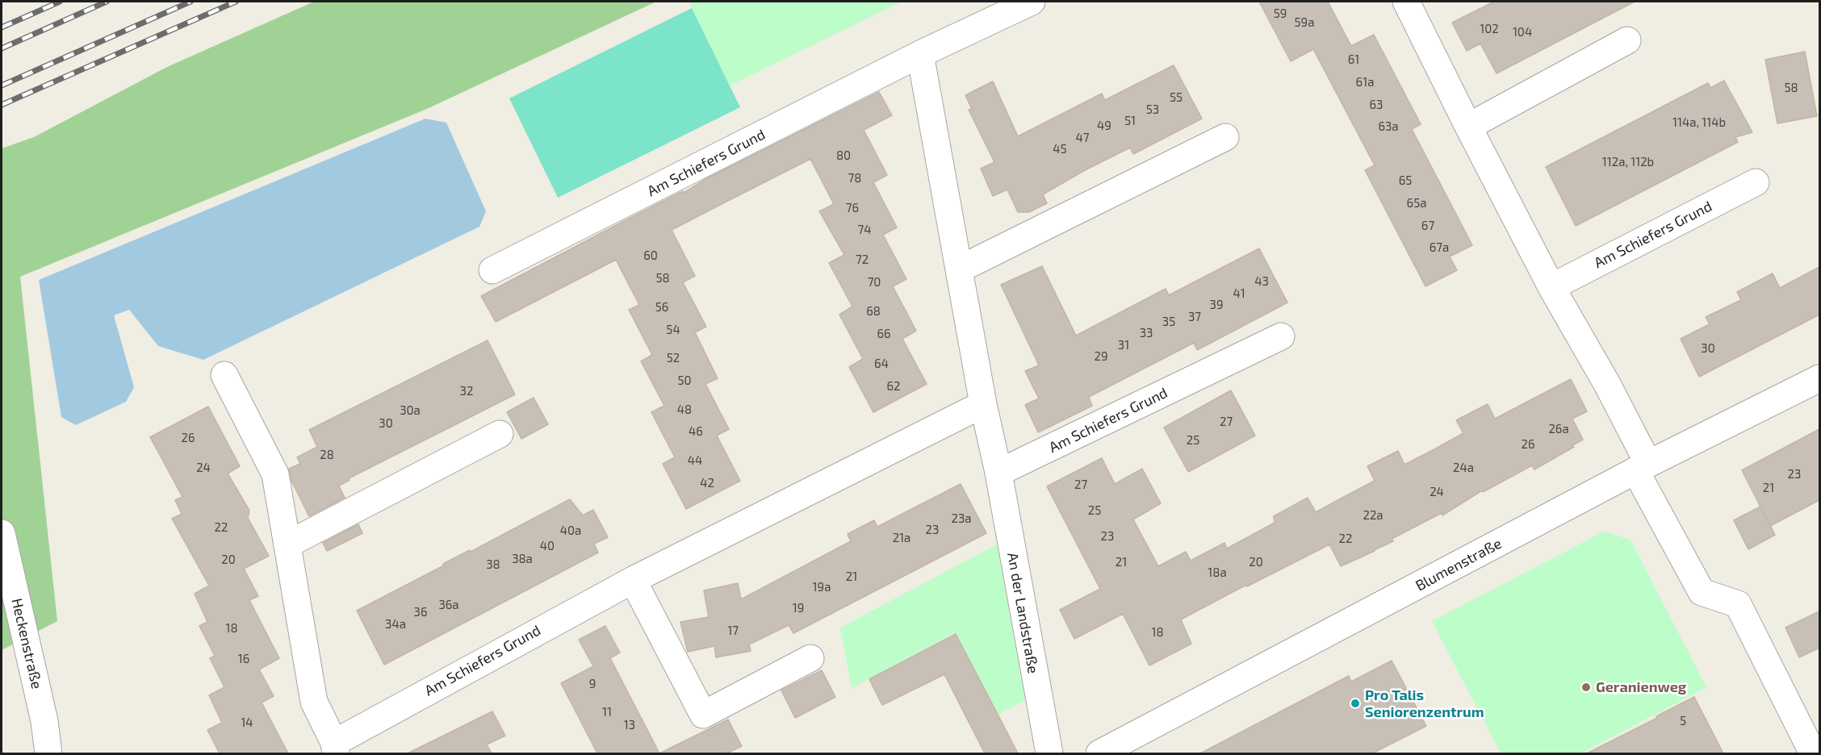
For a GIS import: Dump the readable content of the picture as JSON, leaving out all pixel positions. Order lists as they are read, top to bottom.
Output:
{
  "streets": {
    "street": [
      "Am Schiefers Grund",
      "Blumenstraße",
      "An der Landstraße",
      "Heckenstraße"
    ]
  },
  "crossings": [
    ["Am Schiefers Grund", "An der Landstraße"]
  ],
  "places": ["Geranienweg", "Pro Talis Seniorenzentrum"],
  "house_numbers": [
    "59",
    "59a",
    "102",
    "104",
    "61",
    "61a",
    "58",
    "55",
    "63",
    "53",
    "51",
    "114a, 114b",
    "49",
    "63a",
    "47",
    "45",
    "80",
    "112a, 112b",
    "78",
    "65",
    "65a",
    "76",
    "67",
    "74",
    "67a",
    "60",
    "72",
    "58",
    "43",
    "70",
    "41",
    "39",
    "56",
    "68",
    "37",
    "35",
    "54",
    "33",
    "66",
    "31",
    "30",
    "29",
    "52",
    "64",
    "50",
    "62",
    "32",
    "48",
    "30a",
    "27",
    "30",
    "26a",
    "46",
    "26",
    "25",
    "26",
    "28",
    "44",
    "24",
    "24a",
    "23",
    "42",
    "27",
    "21",
    "24",
    "25",
    "22a",
    "23a",
    "22",
    "23",
    "40a",
    "23",
    "21a",
    "22",
    "40",
    "38a",
    "20",
    "21",
    "20",
    "38",
    "18a",
    "21",
    "19a",
    "36a",
    "19",
    "36",
    "34a",
    "18",
    "17",
    "18",
    "16",
    "9",
    "11",
    "5",
    "14",
    "13"
  ]
}
